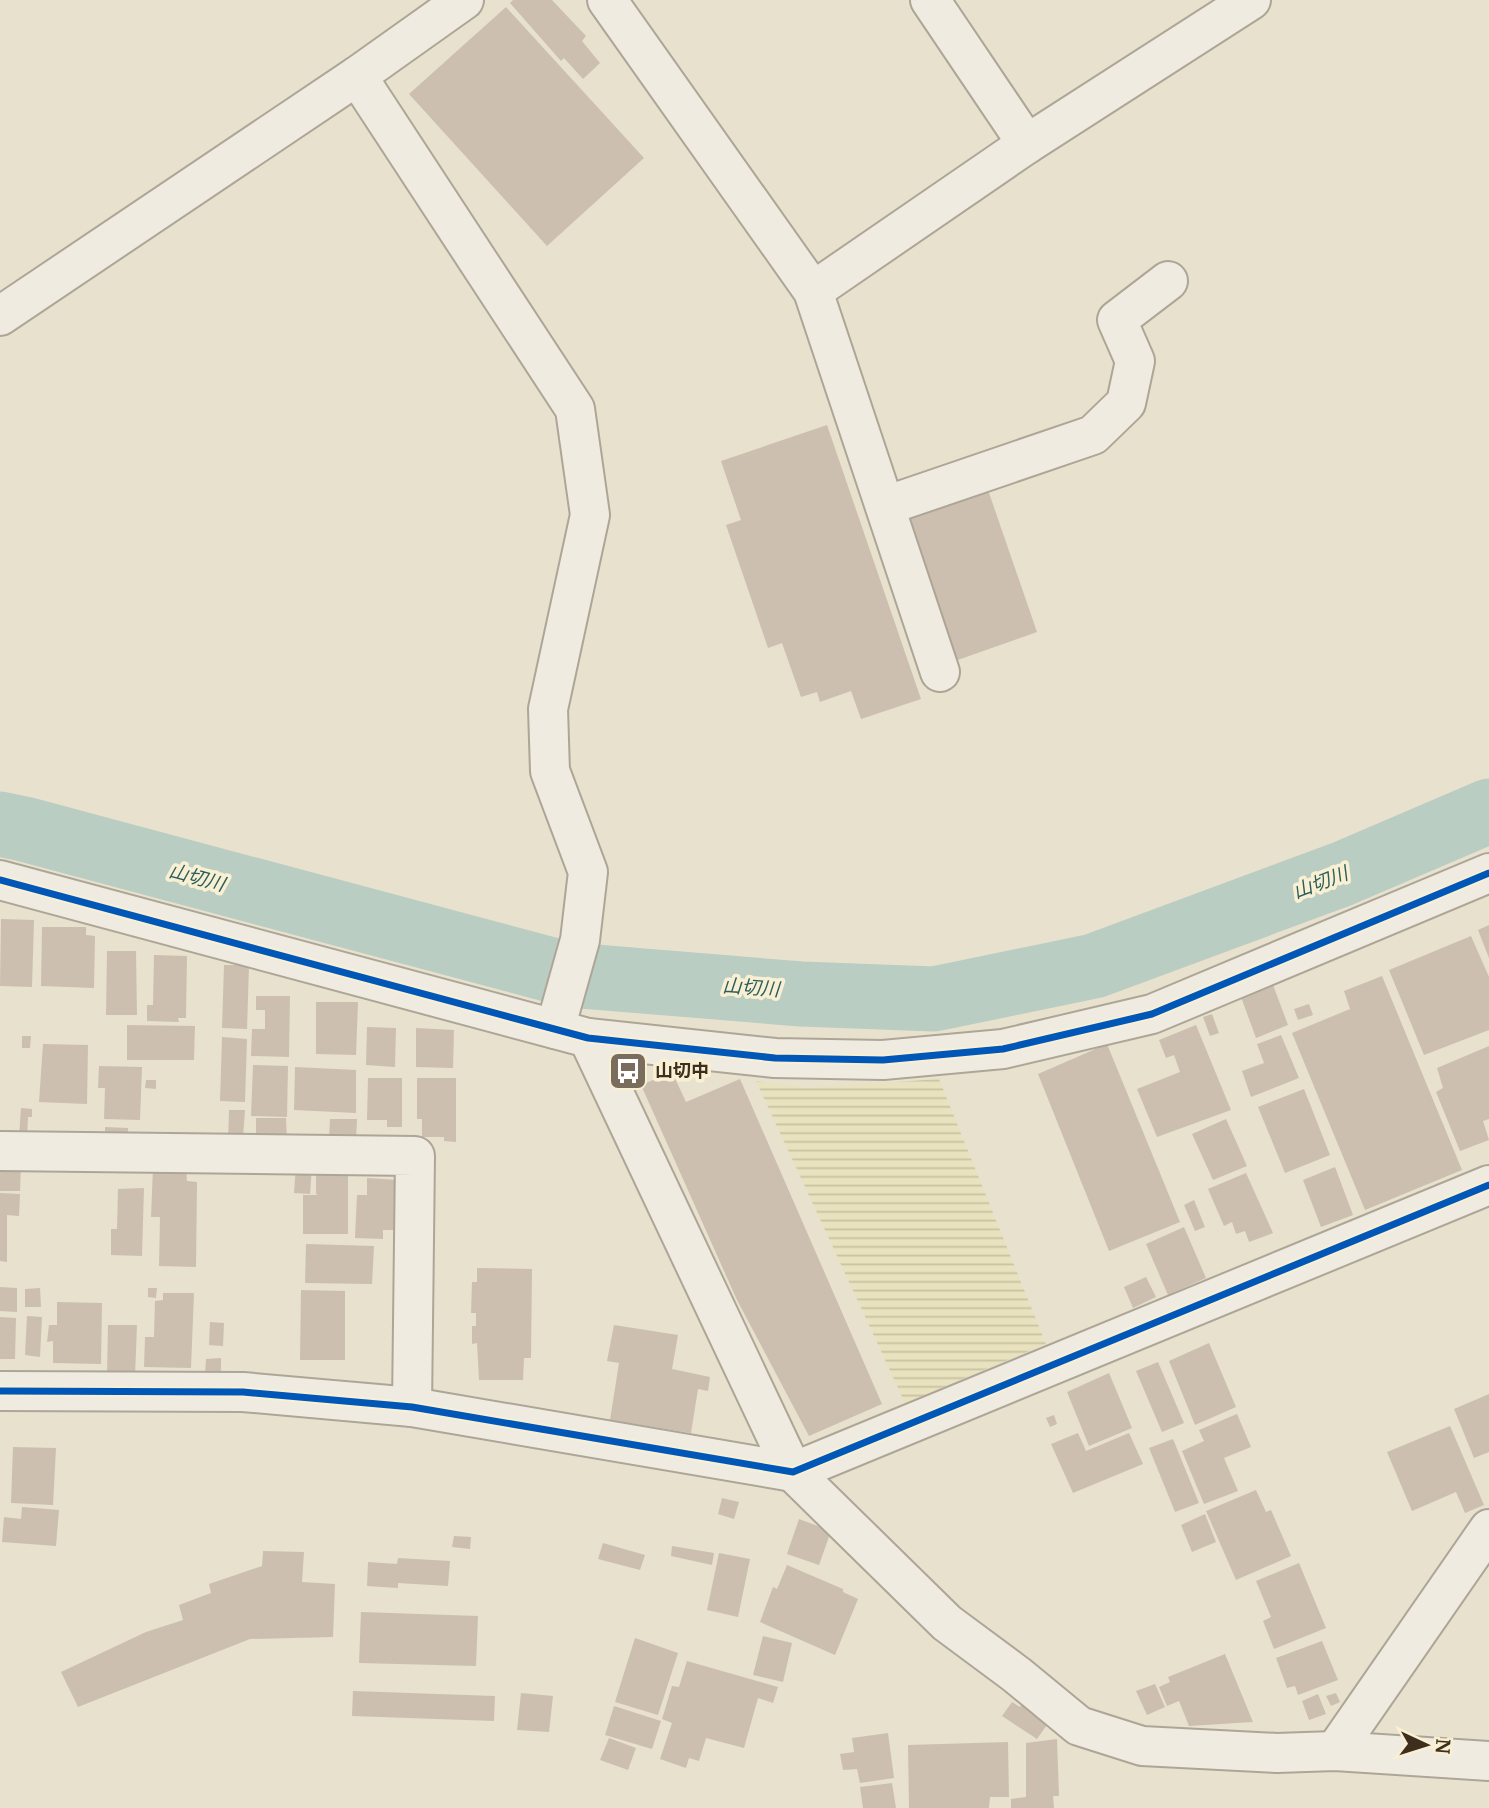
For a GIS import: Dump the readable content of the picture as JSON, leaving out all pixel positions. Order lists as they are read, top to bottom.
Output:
{
  "water": ["山切川"],
  "places": {
    "bus stop": ["山切中"]
  },
  "north": "right"
}
